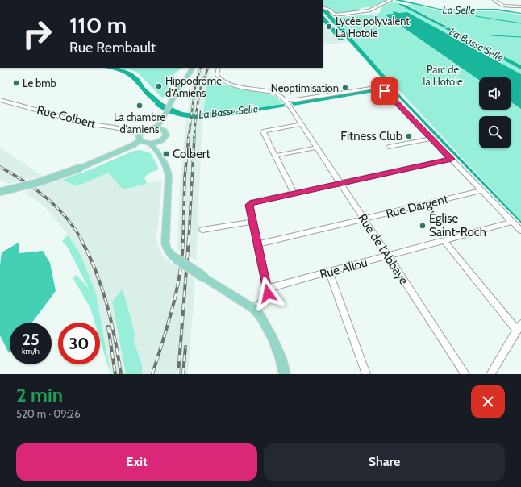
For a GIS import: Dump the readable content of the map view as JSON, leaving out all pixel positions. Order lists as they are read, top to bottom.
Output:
{
  "streets": {
    "street": [
      "Rue Colbert",
      "Rue Dargent",
      "Rue de l'Abbaye",
      "Rue Allou"
    ]
  },
  "crossings": [
    ["Rue Dargent", "Rue de l'Abbaye"],
    ["Rue de l'Abbaye", "Rue Allou"]
  ],
  "water": ["La Selle", "La Basse Selle"],
  "parks": ["Parc de la Hotoie"],
  "places": {
    "other": [
      "Lycée polyvalent La Hotoie",
      "Le bmb",
      "Hippodrome d'Amiens",
      "Neoptimisation",
      "La chambre d'amiens",
      "Fitness Club",
      "Église Saint-Roch"
    ],
    "transit": ["Colbert"]
  },
  "page": {
    "turn": ["110 m", "Rue Rembault"],
    "speed": "25 km/h",
    "limit": "30",
    "heading": ["2 min", "520 m · 09:26"],
    "buttons": ["Exit", "Share"]
  }
}
